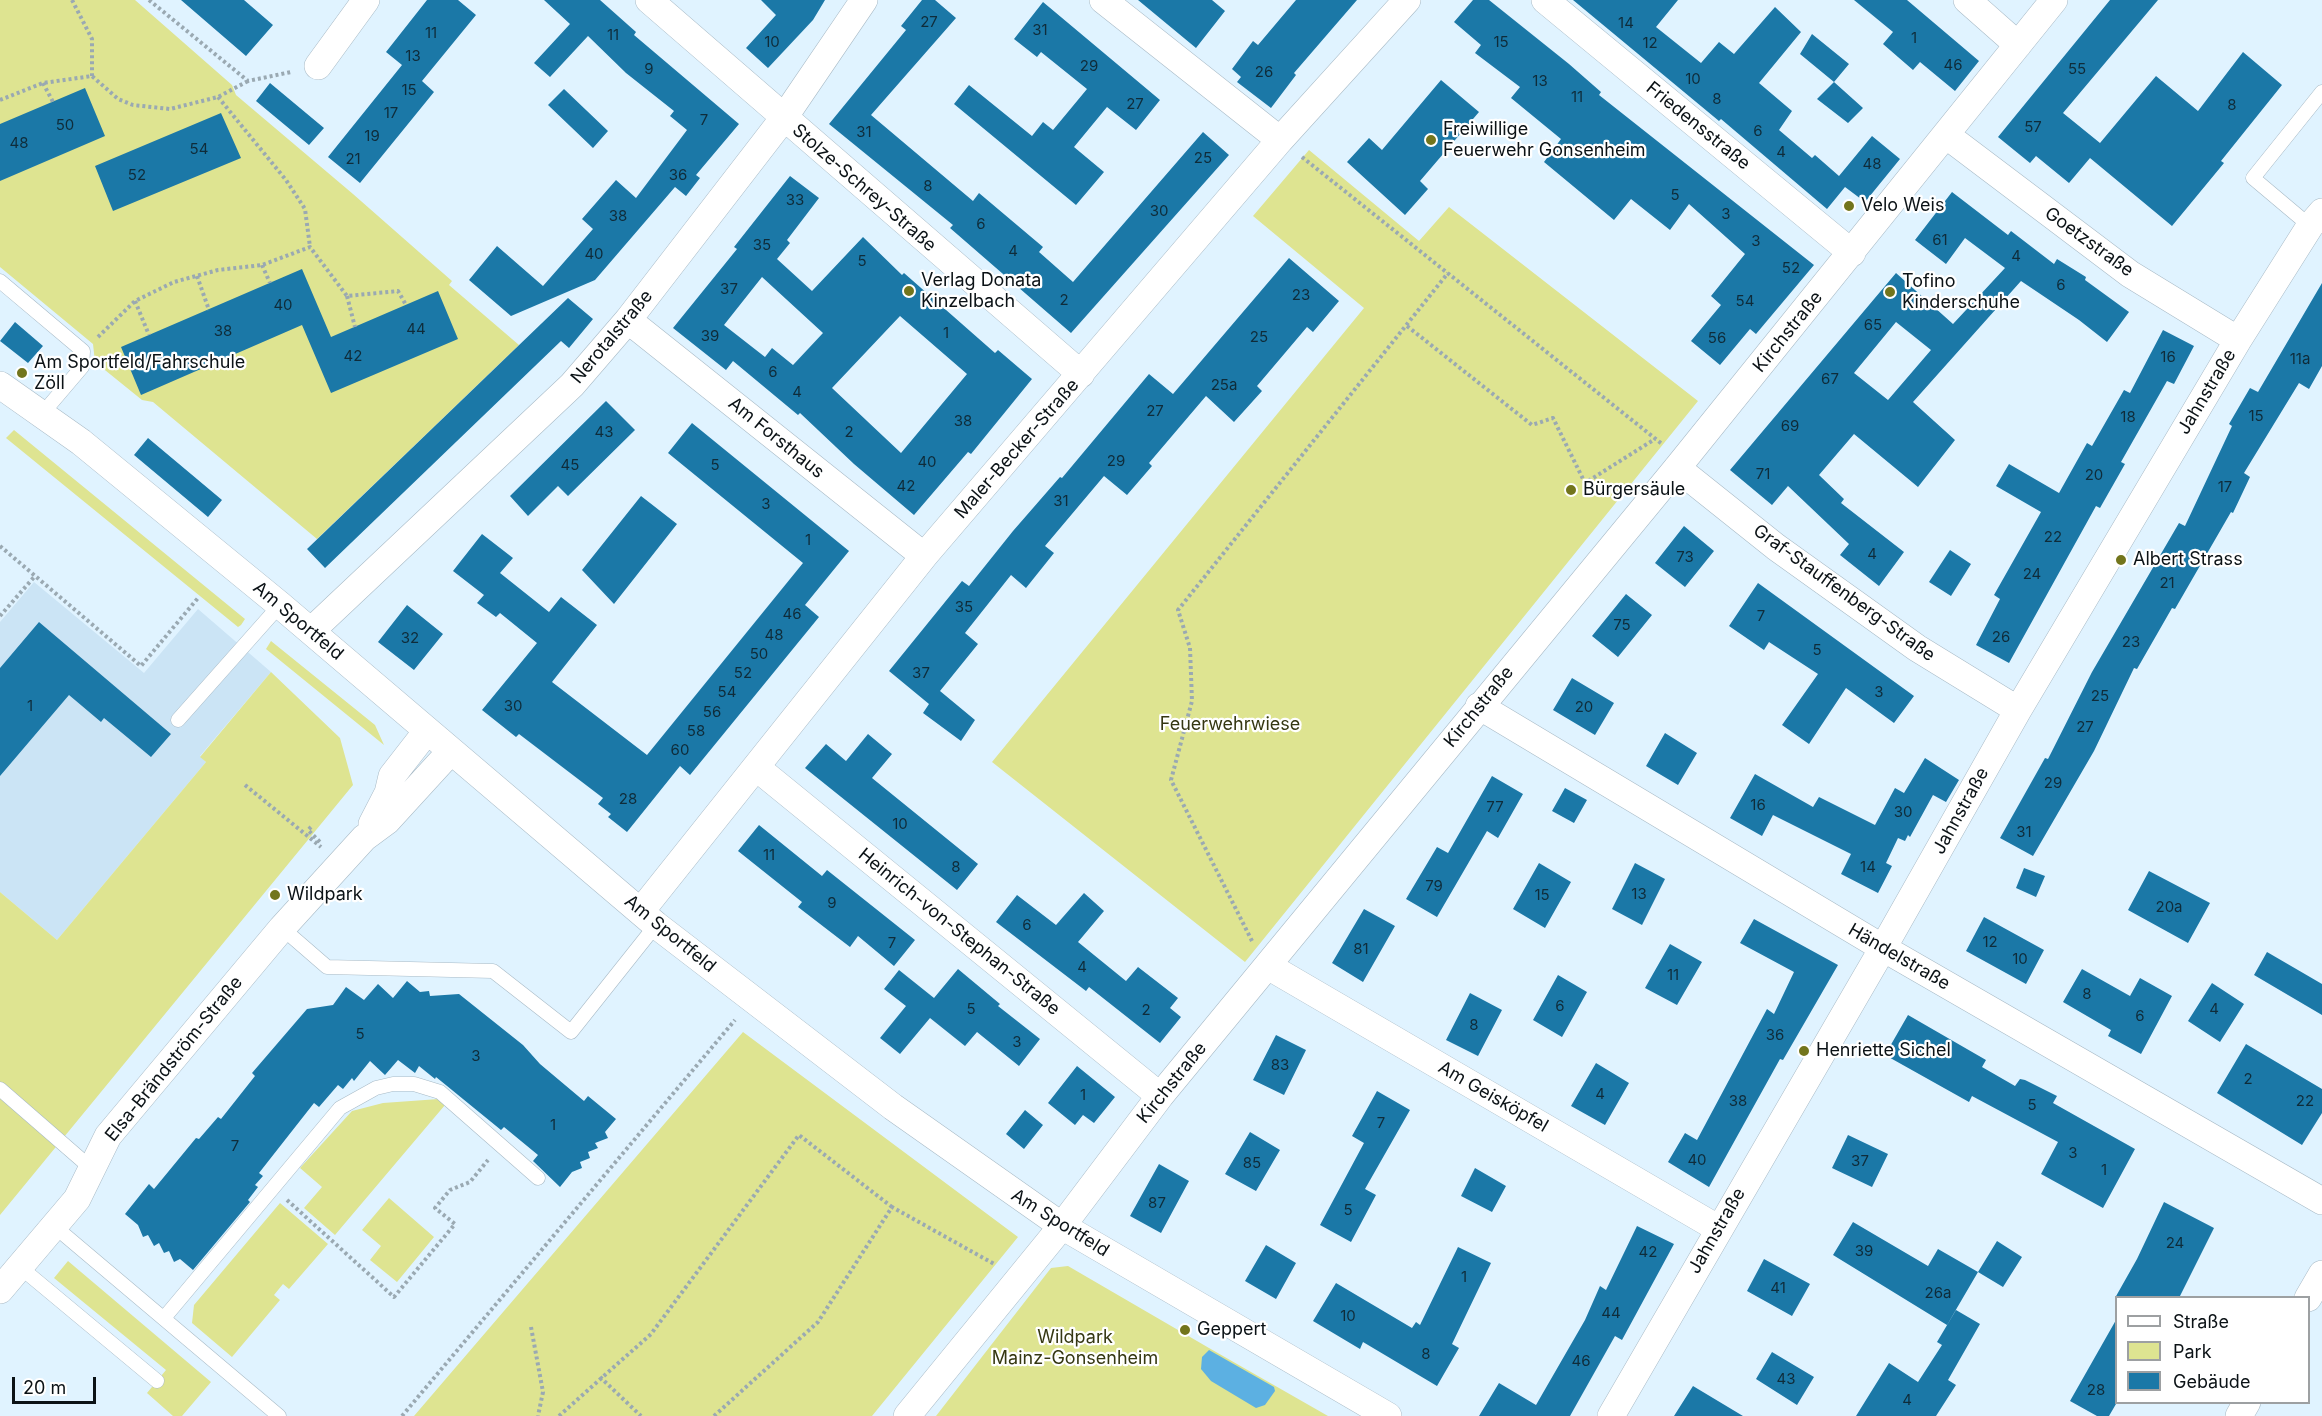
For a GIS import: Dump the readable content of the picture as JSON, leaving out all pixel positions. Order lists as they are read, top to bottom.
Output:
{
  "streets": {
    "street": [
      "Friedensstraße",
      "Stolze-Schrey-Straße",
      "Goetzstraße",
      "Kirchstraße",
      "Nerotalstraße",
      "Jahnstraße",
      "Am Forsthaus",
      "Maler-Becker-Straße",
      "Graf-Stauffenberg-Straße",
      "Am Sportfeld",
      "Heinrich-von-Stephan-Straße",
      "Händelstraße",
      "Elsa-Brändström-Straße",
      "Am Geisköpfel"
    ]
  },
  "crossings": [
    ["Friedensstraße", "Kirchstraße"],
    ["Stolze-Schrey-Straße", "Nerotalstraße"],
    ["Stolze-Schrey-Straße", "Maler-Becker-Straße"],
    ["Goetzstraße", "Kirchstraße"],
    ["Goetzstraße", "Jahnstraße"],
    ["Kirchstraße", "Graf-Stauffenberg-Straße"],
    ["Kirchstraße", "Am Sportfeld"],
    ["Kirchstraße", "Heinrich-von-Stephan-Straße"],
    ["Kirchstraße", "Händelstraße"],
    ["Kirchstraße", "Am Geisköpfel"],
    ["Nerotalstraße", "Am Forsthaus"],
    ["Nerotalstraße", "Am Sportfeld"],
    ["Jahnstraße", "Graf-Stauffenberg-Straße"],
    ["Jahnstraße", "Händelstraße"],
    ["Jahnstraße", "Am Geisköpfel"],
    ["Am Forsthaus", "Maler-Becker-Straße"],
    ["Maler-Becker-Straße", "Am Sportfeld"],
    ["Maler-Becker-Straße", "Heinrich-von-Stephan-Straße"],
    ["Am Sportfeld", "Elsa-Brändström-Straße"]
  ],
  "parks": ["Feuerwehrwiese", "Wildpark Mainz-Gonsenheim"],
  "places": [
    "Freiwillige Feuerwehr Gonsenheim",
    "Velo Weis",
    "Verlag Donata Kinzelbach",
    "Tofino Kinderschuhe",
    "Am Sportfeld/Fahrschule Zöll",
    "Bürgersäule",
    "Albert Strass",
    "Wildpark",
    "Henriette Sichel",
    "Geppert"
  ],
  "house_numbers": [
    "27",
    "14",
    "31",
    "11",
    "11",
    "1",
    "10",
    "15",
    "12",
    "13",
    "46",
    "29",
    "9",
    "55",
    "26",
    "10",
    "13",
    "15",
    "11",
    "8",
    "27",
    "8",
    "17",
    "7",
    "50",
    "57",
    "6",
    "31",
    "19",
    "48",
    "54",
    "4",
    "25",
    "21",
    "48",
    "52",
    "36",
    "8",
    "5",
    "33",
    "30",
    "3",
    "38",
    "6",
    "61",
    "3",
    "35",
    "4",
    "40",
    "4",
    "5",
    "52",
    "6",
    "37",
    "23",
    "2",
    "54",
    "40",
    "65",
    "44",
    "38",
    "1",
    "39",
    "25",
    "56",
    "42",
    "16",
    "11a",
    "6",
    "67",
    "25a",
    "4",
    "27",
    "15",
    "18",
    "38",
    "69",
    "43",
    "2",
    "29",
    "40",
    "45",
    "5",
    "71",
    "20",
    "42",
    "17",
    "31",
    "3",
    "22",
    "1",
    "4",
    "73",
    "24",
    "21",
    "35",
    "46",
    "7",
    "75",
    "48",
    "26",
    "32",
    "23",
    "5",
    "50",
    "52",
    "37",
    "54",
    "3",
    "25",
    "1",
    "30",
    "20",
    "56",
    "27",
    "58",
    "60",
    "29",
    "28",
    "16",
    "77",
    "30",
    "10",
    "31",
    "11",
    "8",
    "14",
    "79",
    "13",
    "15",
    "9",
    "20a",
    "6",
    "12",
    "7",
    "81",
    "10",
    "4",
    "11",
    "8",
    "6",
    "5",
    "4",
    "2",
    "6",
    "8",
    "5",
    "36",
    "3",
    "3",
    "83",
    "2",
    "4",
    "1",
    "38",
    "22",
    "5",
    "7",
    "1",
    "7",
    "3",
    "40",
    "37",
    "85",
    "1",
    "87",
    "5",
    "24",
    "39",
    "42",
    "1",
    "41",
    "26a",
    "44",
    "10",
    "8",
    "46",
    "43",
    "28",
    "4"
  ],
  "legend": ["Straße", "Park", "Gebäude"],
  "scale_bar": "20 m"
}
